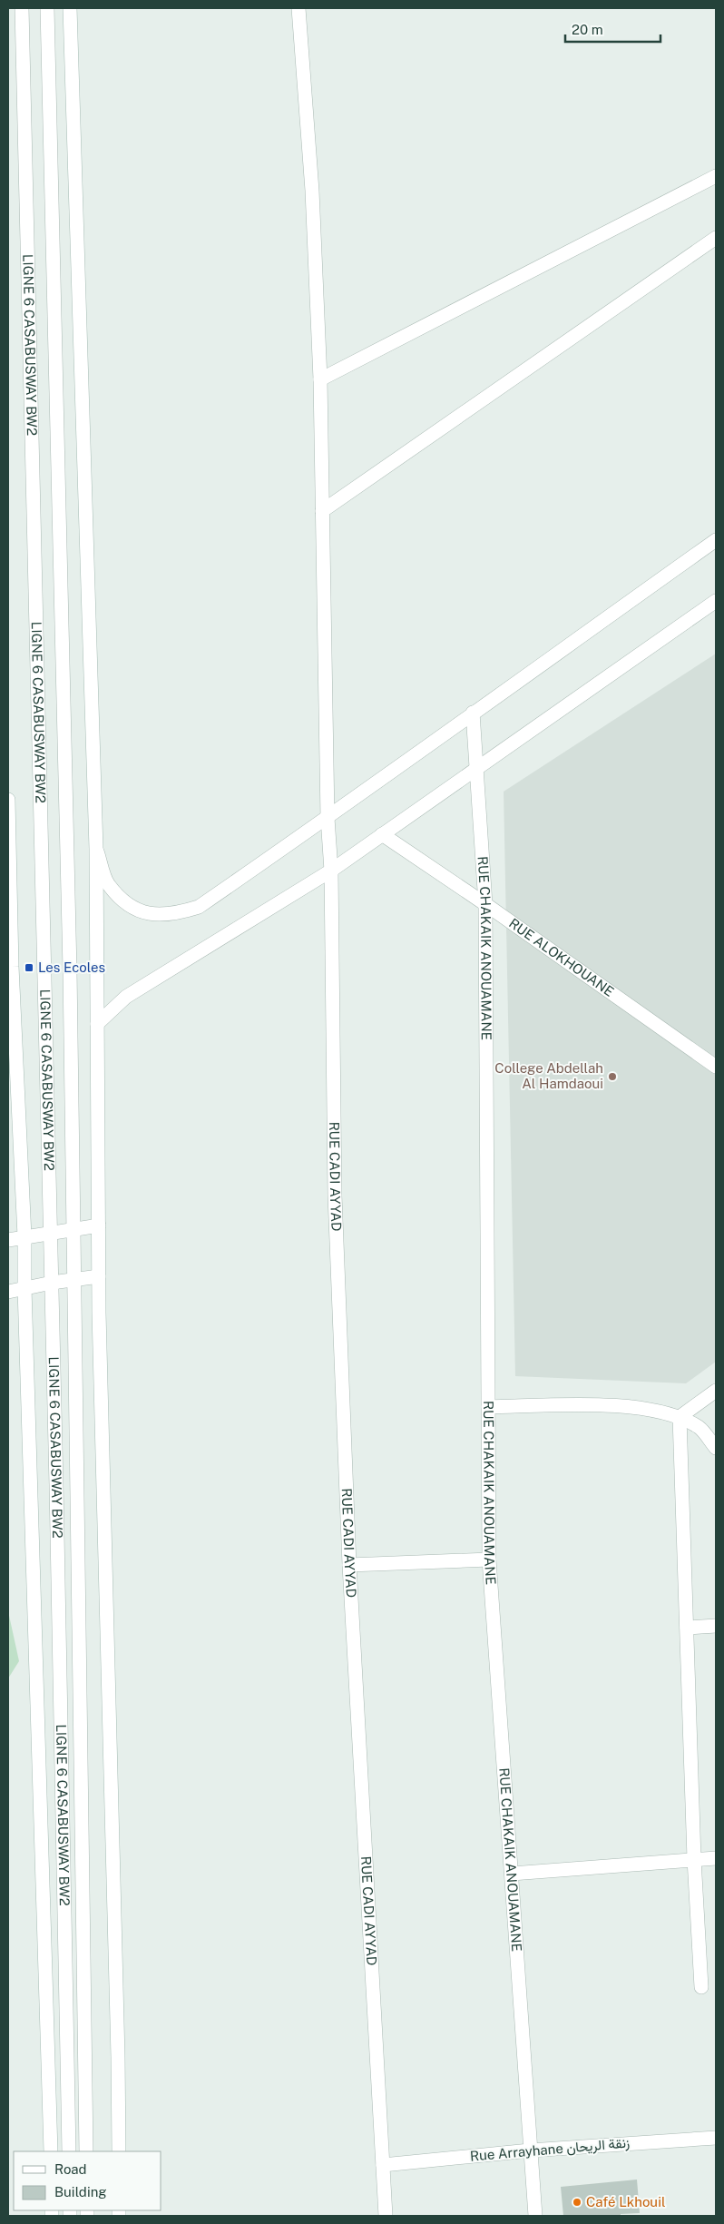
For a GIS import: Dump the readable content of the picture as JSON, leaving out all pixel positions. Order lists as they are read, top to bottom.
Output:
{
  "streets": {
    "street": [
      "LIGNE 6 CASABUSWAY BW2",
      "RUE CHAKAIK ANOUAMANE",
      "RUE ALOKHOUANE",
      "RUE CADI AYYAD",
      "Rue Arrayhane زنقة الريحان"
    ]
  },
  "crossings": [
    ["RUE CHAKAIK ANOUAMANE", "RUE ALOKHOUANE"],
    ["RUE CHAKAIK ANOUAMANE", "Rue Arrayhane زنقة الريحان"],
    ["RUE CADI AYYAD", "Rue Arrayhane زنقة الريحان"]
  ],
  "places": {
    "transit": ["Les Ecoles"],
    "other": ["College Abdellah Al Hamdaoui", "Café Lkhouil"]
  },
  "legend": ["Road", "Building"],
  "scale_bar": "20 m"
}
